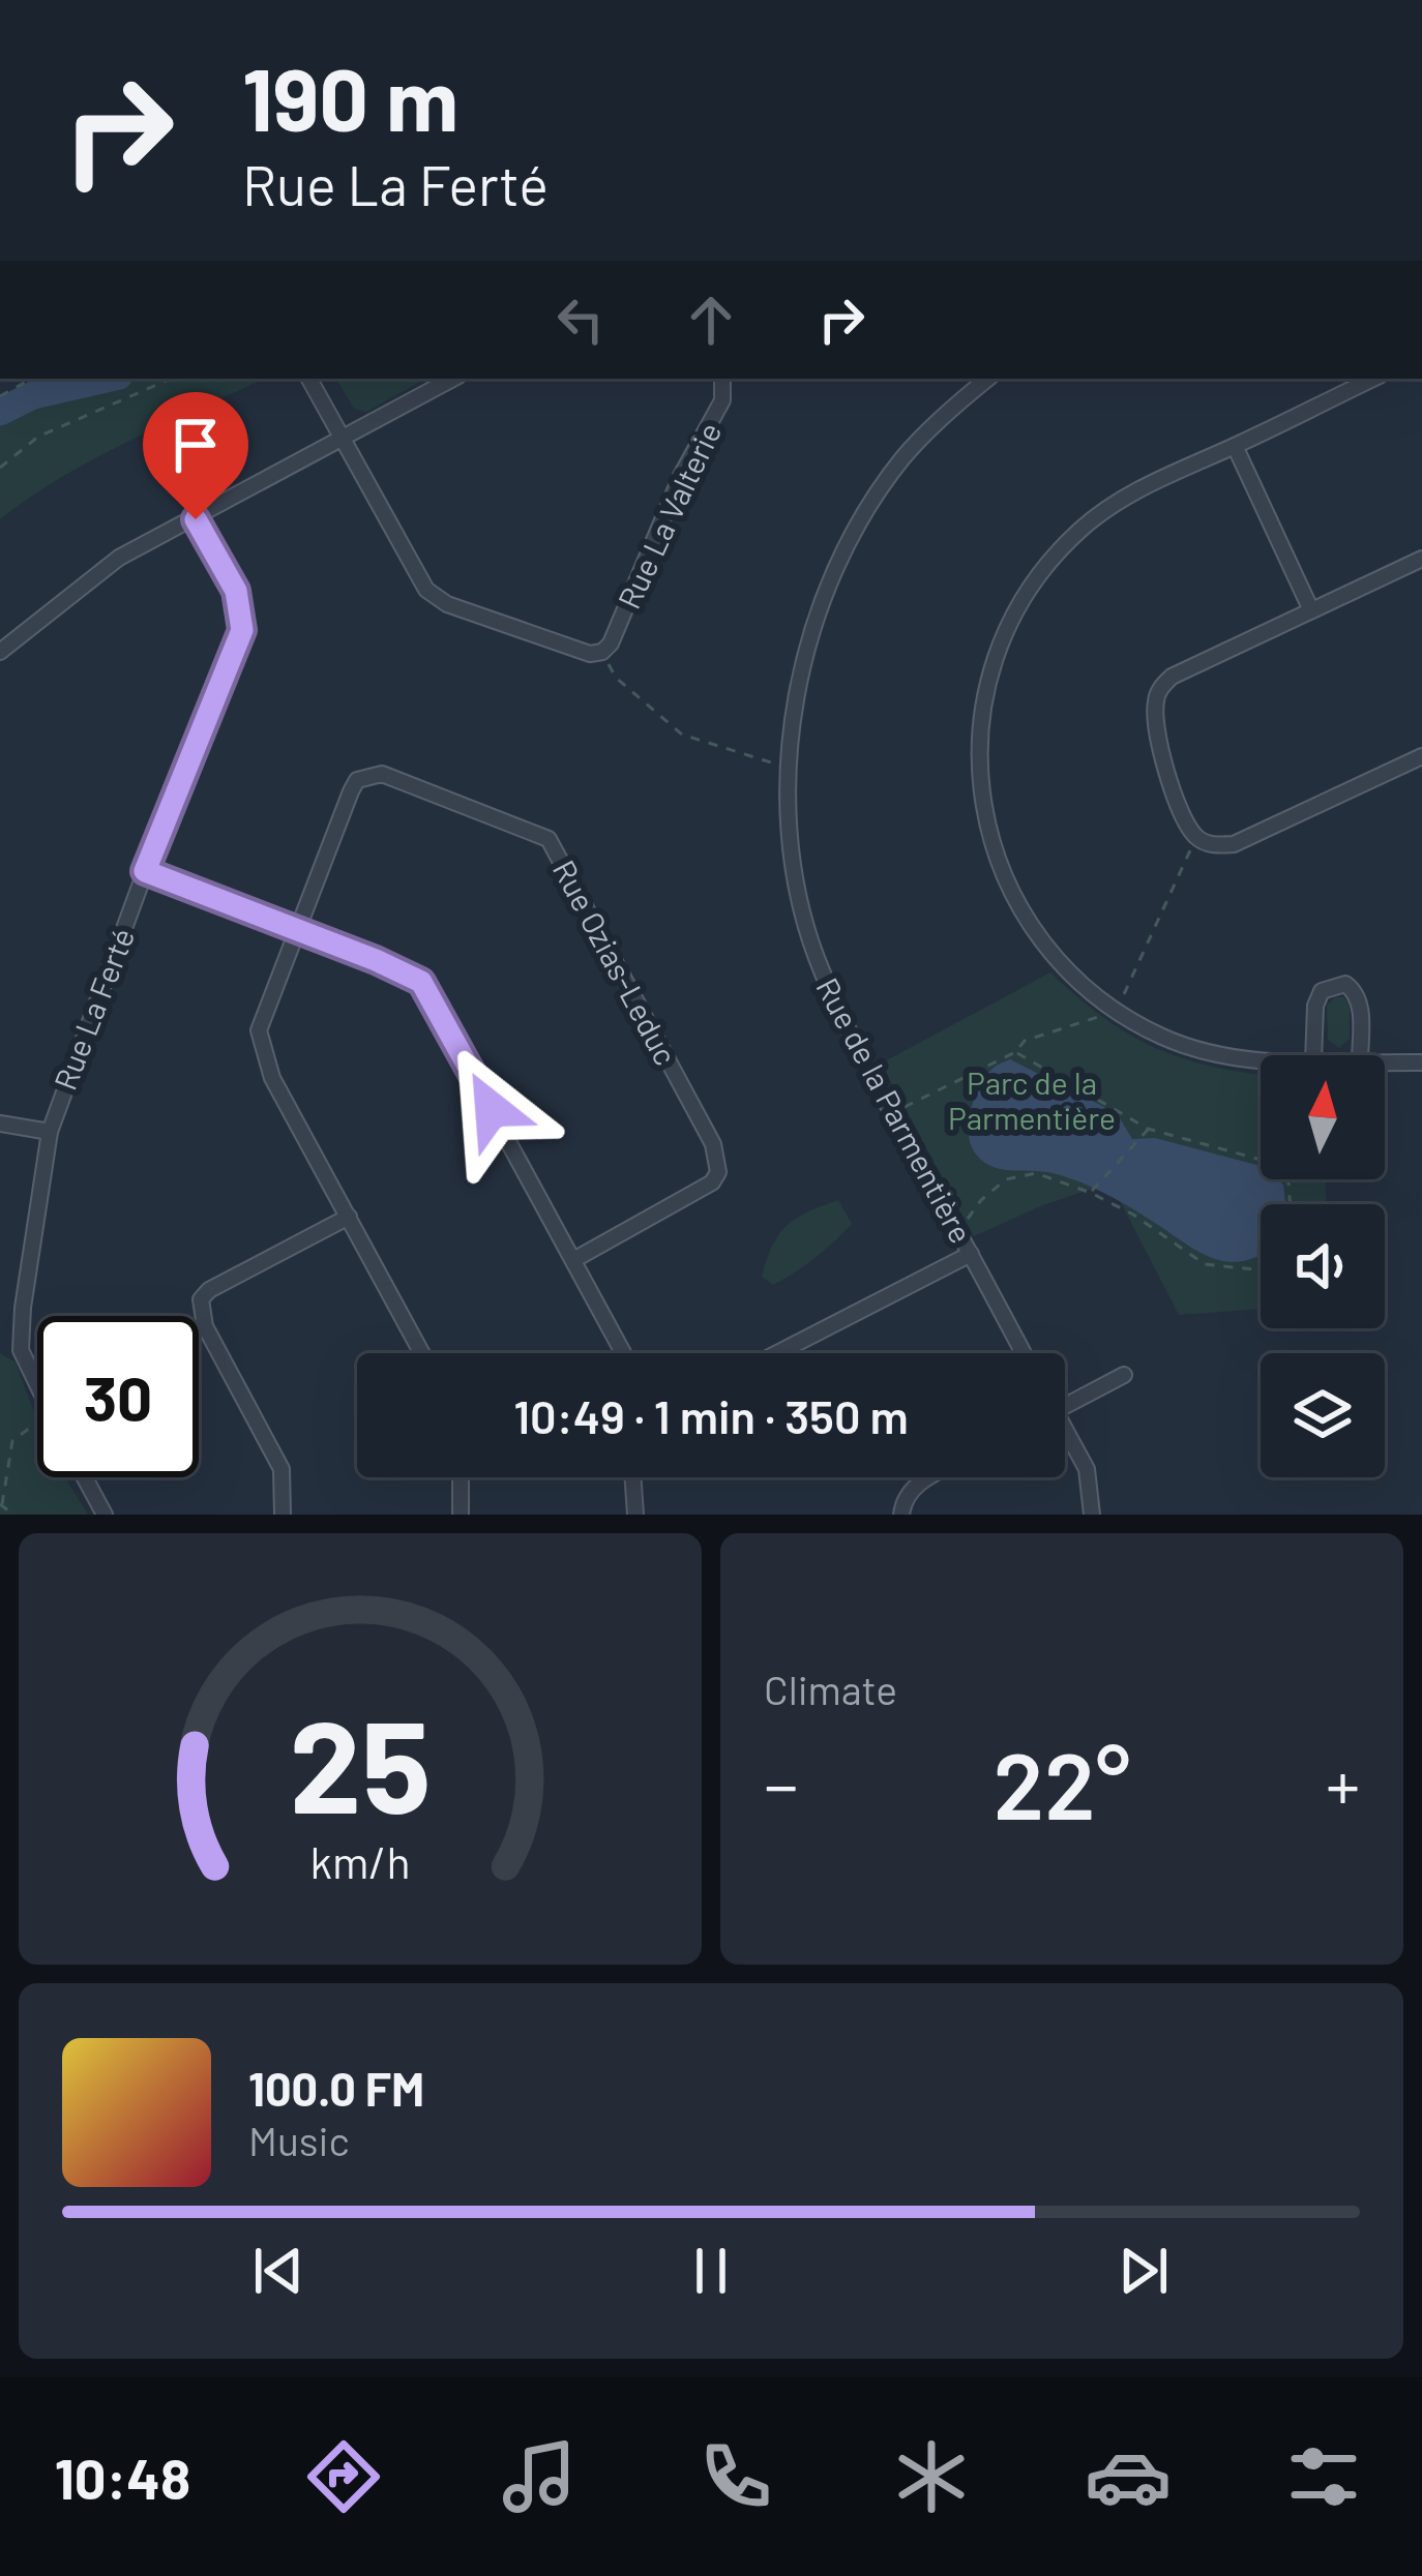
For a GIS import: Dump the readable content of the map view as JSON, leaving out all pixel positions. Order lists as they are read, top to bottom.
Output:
{
  "streets": {
    "street": [
      "Rue La Valterie",
      "Rue Ozias-Leduc",
      "Rue La Ferté",
      "Rue de la Parmentière"
    ]
  },
  "parks": ["Parc de la Parmentière"],
  "north": "top",
  "page": {
    "turn": ["190 m", "Rue La Ferté"],
    "limit": "30",
    "trip": "10:49 · 1 min · 350 m",
    "tile": "Climate",
    "heat": ["−", "22°", "+"],
    "song": ["100.0 FM", "Music"],
    "tabs": "10:48",
    "gauge": ["25", "km/h"]
  }
}
